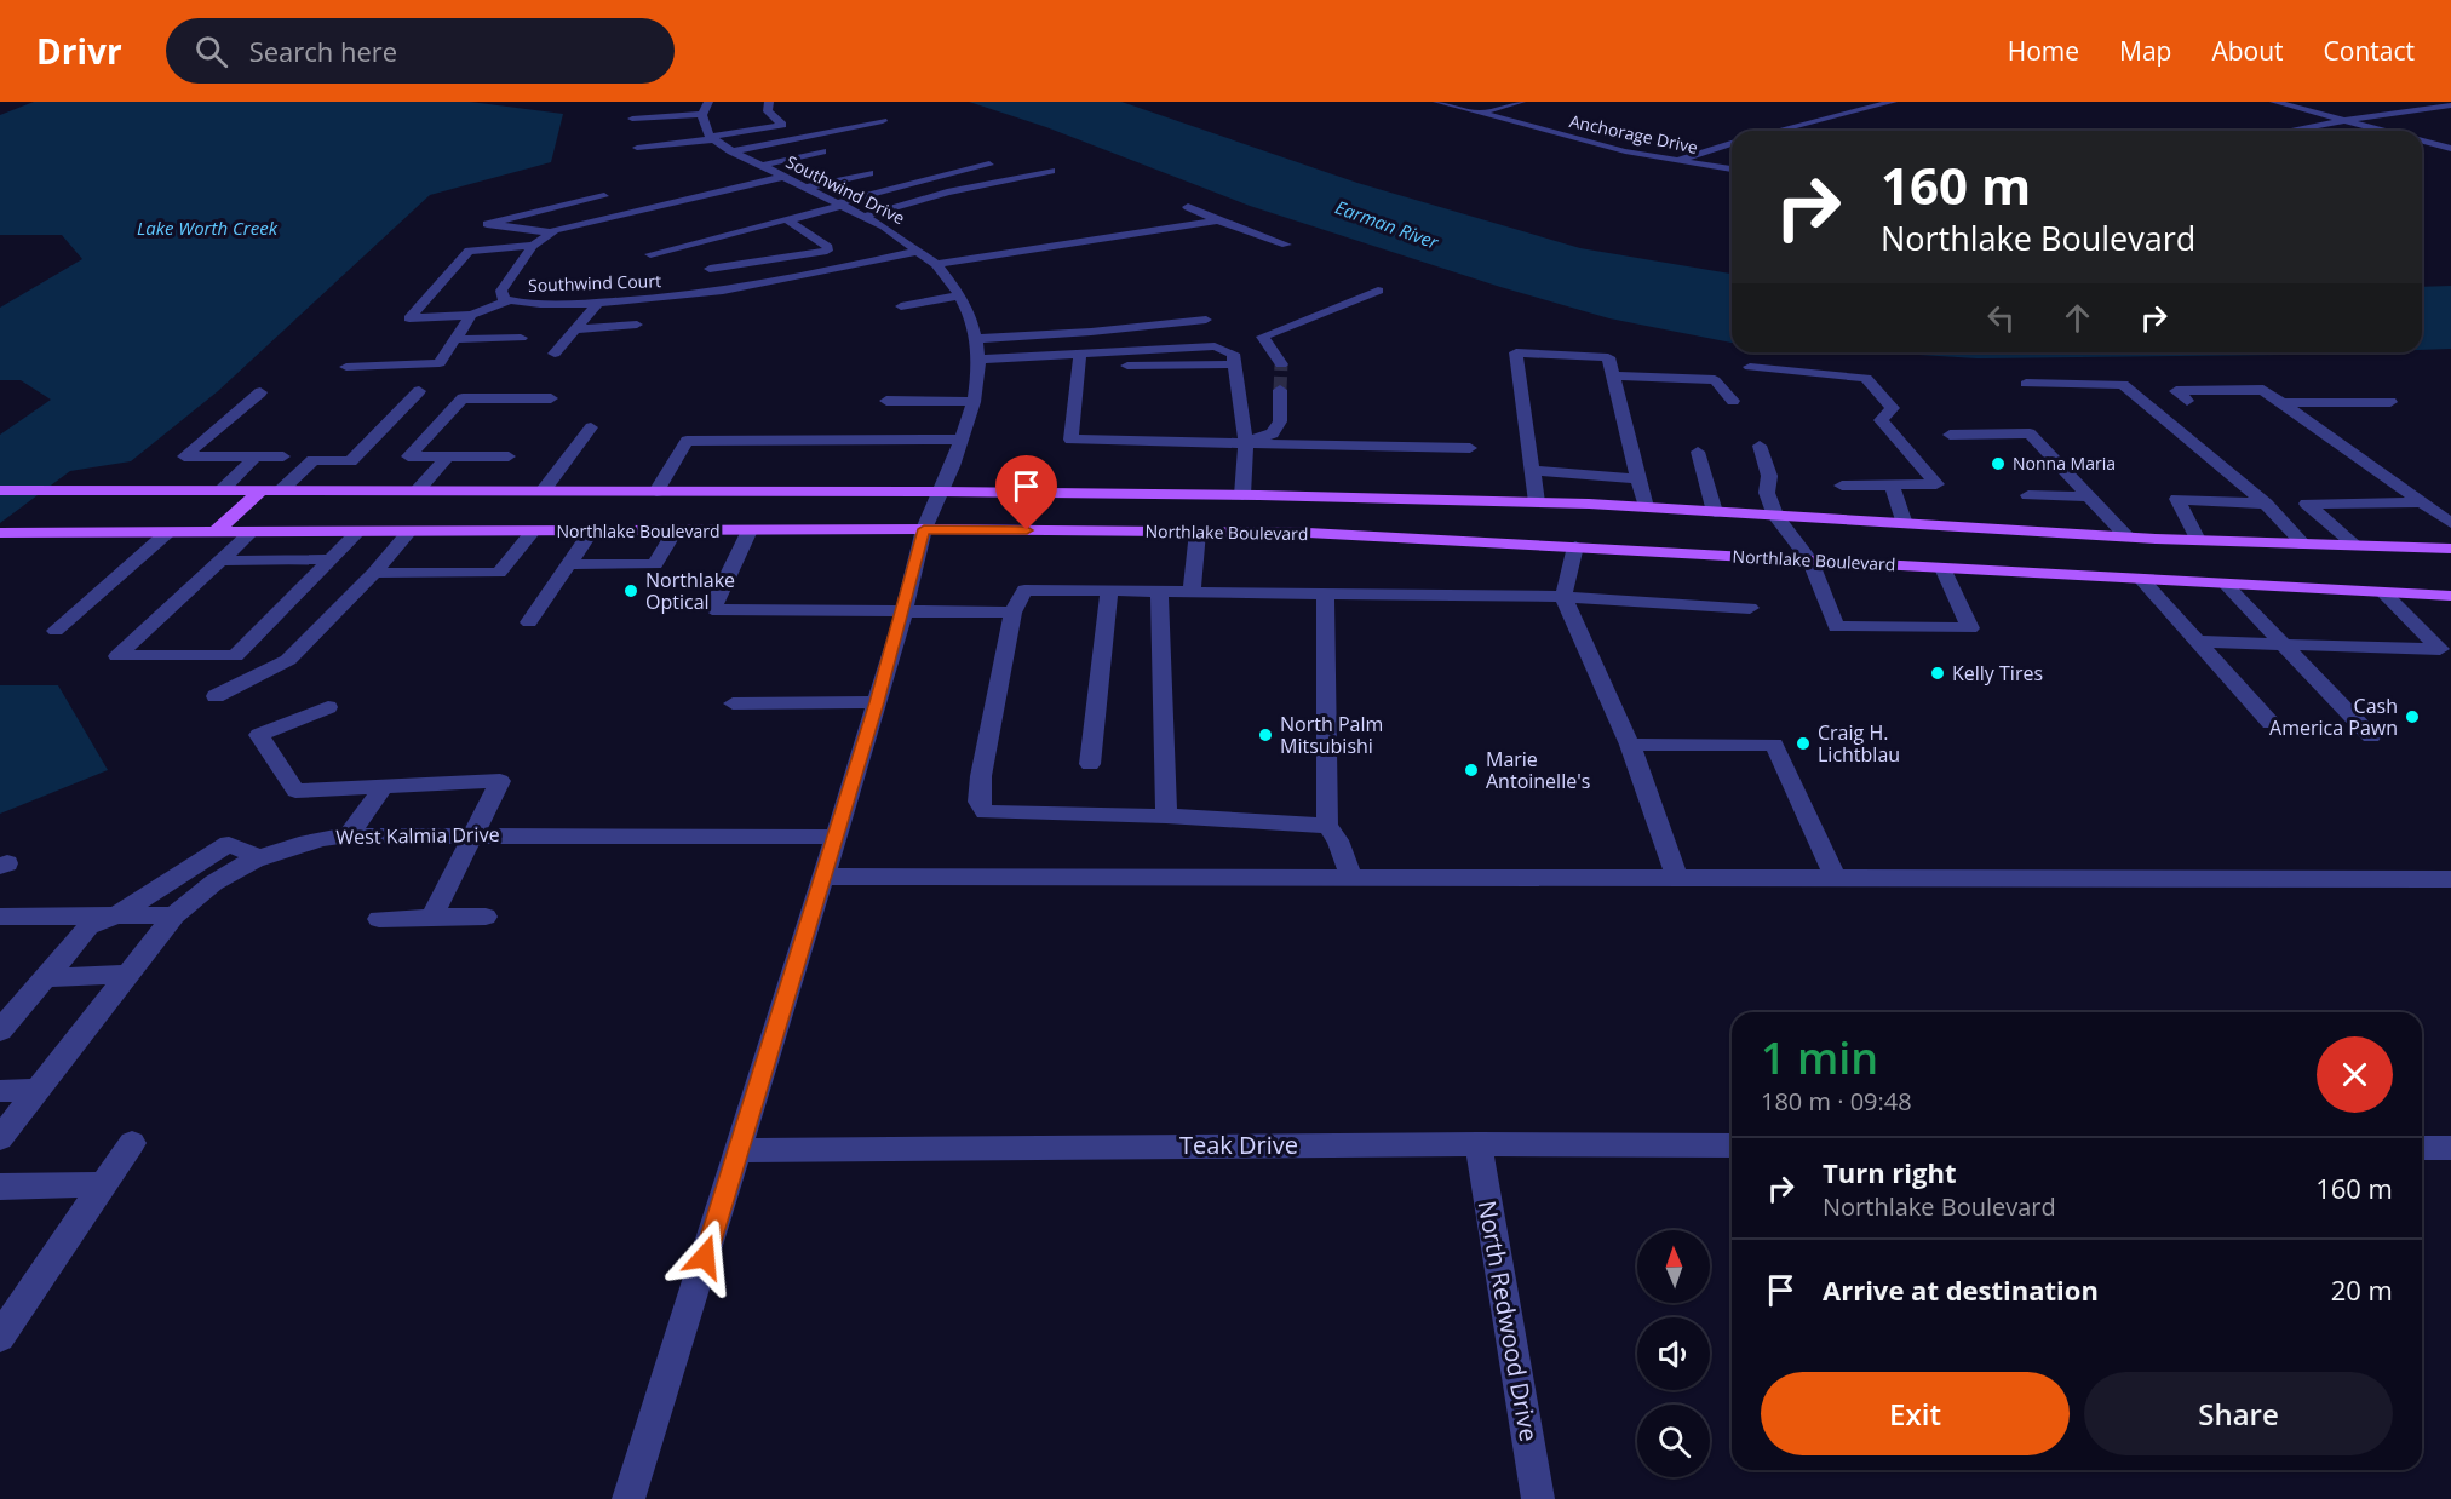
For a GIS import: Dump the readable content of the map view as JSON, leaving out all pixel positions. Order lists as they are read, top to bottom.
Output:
{
  "streets": {
    "main road": ["Northlake Boulevard"],
    "street": [
      "Anchorage Drive",
      "Southwind Drive",
      "Southwind Court",
      "West Kalmia Drive",
      "Teak Drive",
      "North Redwood Drive"
    ]
  },
  "crossings": [
    ["Southwind Drive", "Southwind Court"],
    ["Southwind Drive", "Northlake Boulevard"],
    ["Southwind Drive", "West Kalmia Drive"],
    ["Southwind Drive", "Teak Drive"],
    ["Teak Drive", "North Redwood Drive"]
  ],
  "water": ["Earman River", "Lake Worth Creek"],
  "places": [
    "Nonna Maria",
    "Northlake Optical",
    "Kelly Tires",
    "Cash America Pawn",
    "North Palm Mitsubishi",
    "Craig H. Lichtblau",
    "Marie Antoinelle's"
  ],
  "north": "top",
  "page": {
    "header": "Drivr",
    "search": "Search here",
    "nav": [
      "Home",
      "Map",
      "About",
      "Contact"
    ],
    "turn": ["160 m", "Northlake Boulevard"],
    "heading": ["1 min", "180 m · 09:48"],
    "list": [
      {
        "name": "Turn right",
        "note": "Northlake Boulevard",
        "value": "160 m"
      },
      {
        "name": "Arrive at destination",
        "value": "20 m"
      }
    ],
    "buttons": ["Exit", "Share"]
  }
}
